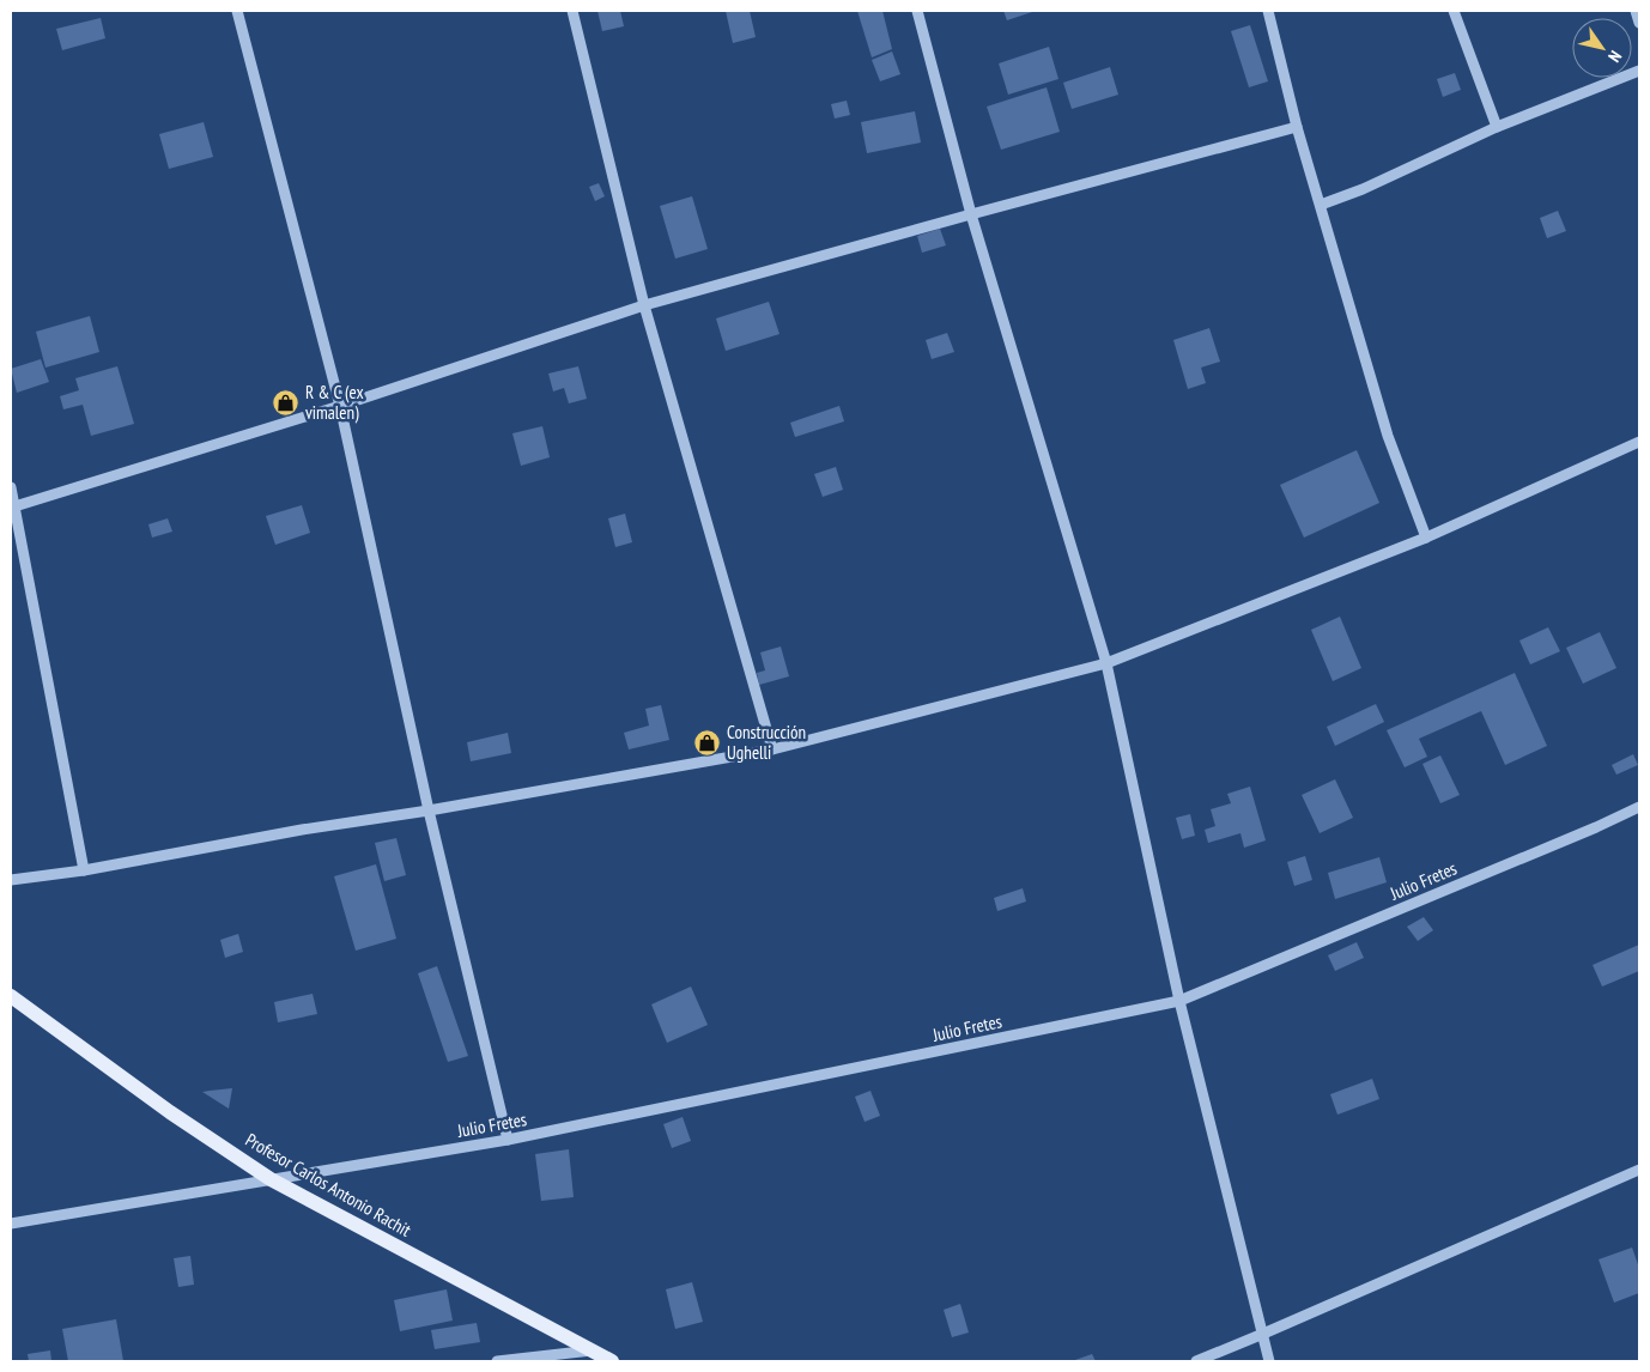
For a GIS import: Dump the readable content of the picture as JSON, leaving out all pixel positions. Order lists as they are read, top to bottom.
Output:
{
  "streets": {
    "main road": ["Profesor Carlos Antonio Rachit"],
    "street": ["Julio Fretes"]
  },
  "crossings": [
    ["Julio Fretes", "Profesor Carlos Antonio Rachit"]
  ],
  "places": {
    "shop": ["R & C (ex vimalen)", "Construcción Ughelli"]
  },
  "north": "bottom right"
}
